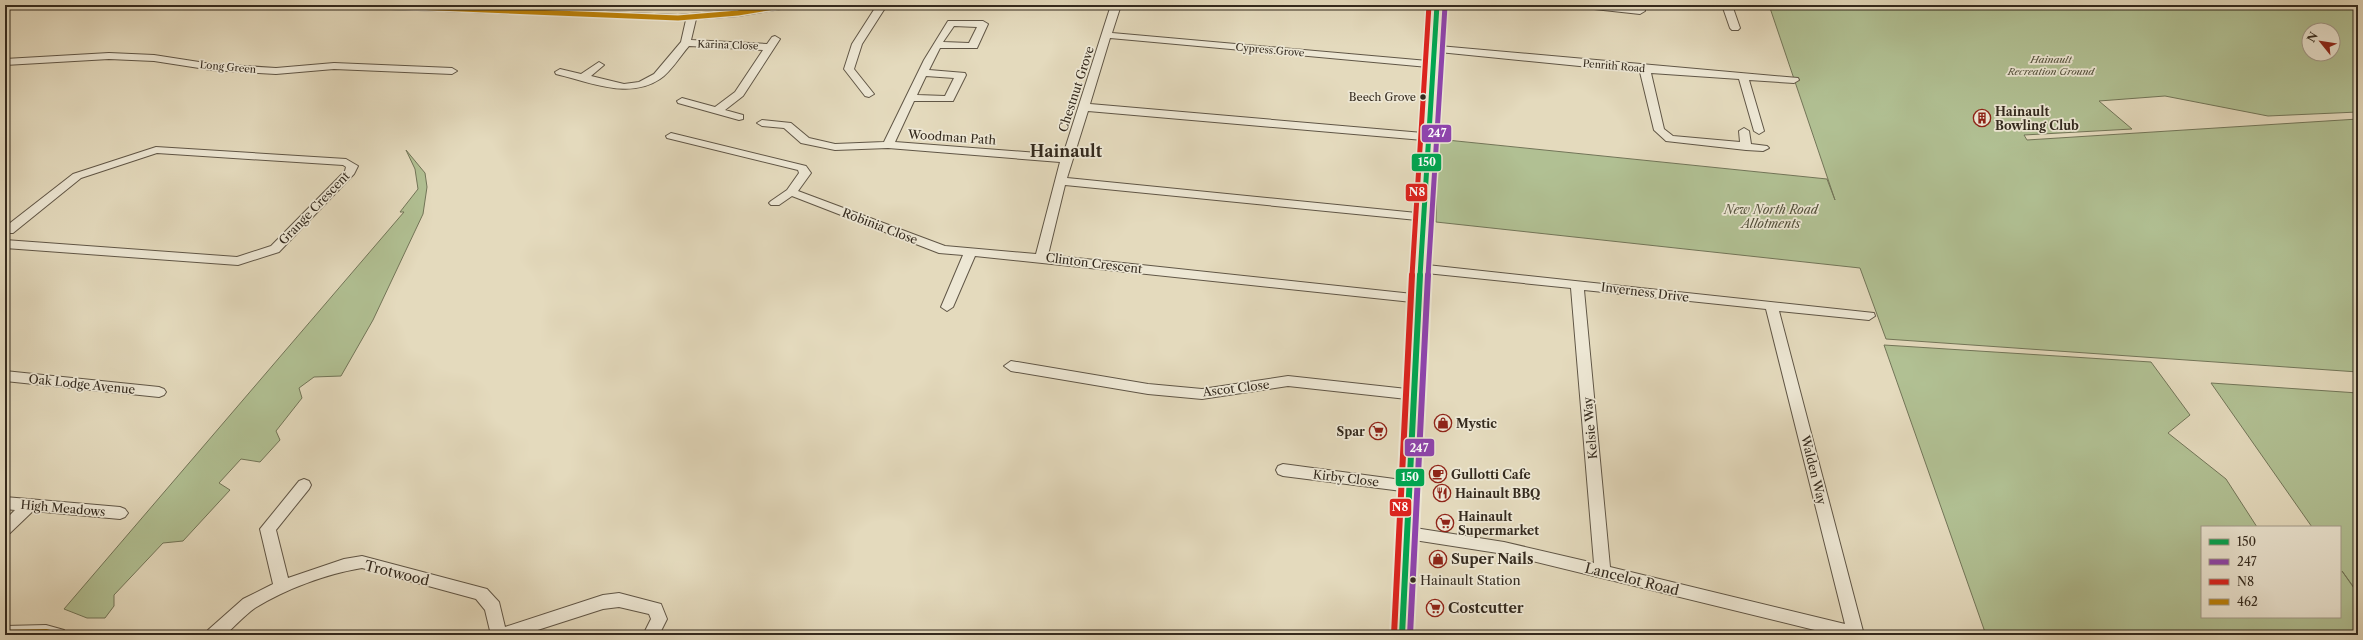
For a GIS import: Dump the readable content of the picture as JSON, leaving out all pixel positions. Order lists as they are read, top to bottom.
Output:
{
  "streets": {
    "street": [
      "Karina Close",
      "Cypress Grove",
      "Penrith Road",
      "Long Green",
      "Chestnut Grove",
      "Woodman Path",
      "Grange Crescent",
      "Robinia Close",
      "Clinton Crescent",
      "Inverness Drive",
      "Oak Lodge Avenue",
      "Ascot Close",
      "Kelsie Way",
      "Walden Way",
      "Kirby Close",
      "High Meadows",
      "Trotwood",
      "Lancelot Road"
    ]
  },
  "crossings": [
    ["Cypress Grove", "Chestnut Grove"],
    ["Chestnut Grove", "Woodman Path"],
    ["Chestnut Grove", "Clinton Crescent"],
    ["Robinia Close", "Clinton Crescent"],
    ["Inverness Drive", "Kelsie Way"],
    ["Inverness Drive", "Walden Way"],
    ["Kelsie Way", "Lancelot Road"],
    ["Walden Way", "Lancelot Road"]
  ],
  "districts": ["Hainault"],
  "parks": ["Hainault Recreation Ground", "New North Road Allotments"],
  "places": {
    "other": ["Beech Grove", "Hainault Station"],
    "building": ["Hainault Bowling Club"],
    "shop": ["Mystic", "Super Nails"],
    "supermarket": ["Spar", "Hainault Supermarket", "Costcutter"],
    "cafe": ["Gullotti Cafe"],
    "restaurant": ["Hainault BBQ"]
  },
  "lines": [
    "transit line 150",
    "transit line N8",
    "transit line 462",
    "transit line 247"
  ],
  "legend": [
    "150",
    "247",
    "N8",
    "462"
  ],
  "north": "top left"
}
